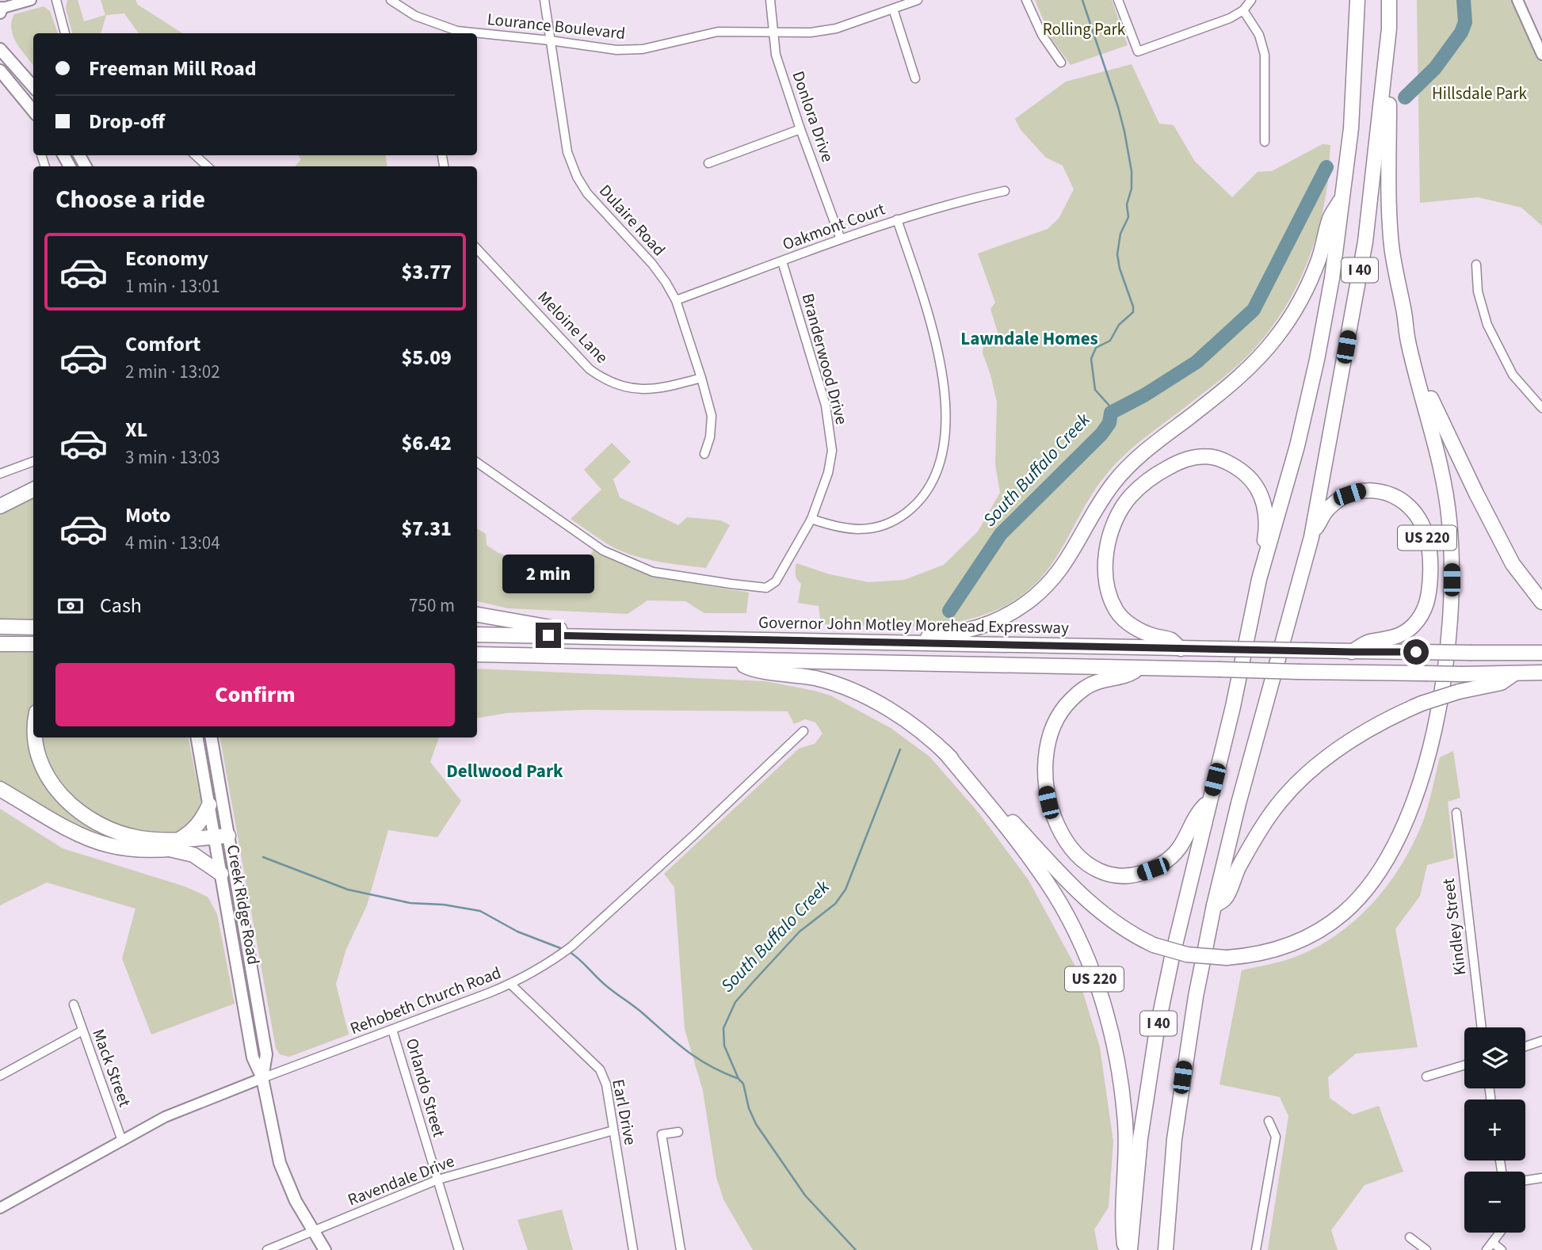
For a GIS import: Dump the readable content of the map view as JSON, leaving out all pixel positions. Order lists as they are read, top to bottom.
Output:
{
  "streets": {
    "highway": ["I 40", "US 220", "Governor John Motley Morehead Expressway"],
    "main road": ["Creek Ridge Road"],
    "street": [
      "Lourance Boulevard",
      "Donlora Drive",
      "Dulaire Road",
      "Oakmont Court",
      "Meloine Lane",
      "Branderwood Drive",
      "Kindley Street",
      "Rehobeth Church Road",
      "Mack Street",
      "Orlando Street",
      "Earl Drive",
      "Ravendale Drive"
    ]
  },
  "crossings": [
    ["Lourance Boulevard", "Donlora Drive"],
    ["Lourance Boulevard", "Dulaire Road"],
    ["Donlora Drive", "Oakmont Court"],
    ["Dulaire Road", "Oakmont Court"],
    ["Dulaire Road", "Meloine Lane"],
    ["Oakmont Court", "Branderwood Drive"],
    ["I 40", "US 220"],
    ["US 220", "Governor John Motley Morehead Expressway"],
    ["Creek Ridge Road", "Rehobeth Church Road"],
    ["Creek Ridge Road", "Ravendale Drive"],
    ["Rehobeth Church Road", "Mack Street"],
    ["Rehobeth Church Road", "Orlando Street"],
    ["Rehobeth Church Road", "Earl Drive"],
    ["Orlando Street", "Ravendale Drive"],
    ["Earl Drive", "Ravendale Drive"]
  ],
  "districts": ["Lawndale Homes", "Dellwood Park"],
  "water": ["South Buffalo Creek"],
  "parks": ["Rolling Park", "Hillsdale Park"],
  "page": {
    "banner": ["Freeman Mill Road", "Drop-off"],
    "heading": "Choose a ride",
    "list": [
      {
        "name": "Economy",
        "note": "1 min · 13:01",
        "value": "$3.77"
      },
      {
        "name": "Comfort",
        "note": "2 min · 13:02",
        "value": "$5.09"
      },
      {
        "name": "XL",
        "note": "3 min · 13:03",
        "value": "$6.42"
      },
      {
        "name": "Moto",
        "note": "4 min · 13:04",
        "value": "$7.31"
      }
    ],
    "bubble": "2 min",
    "pay": ["Cash", "750 m"],
    "buttons": "Confirm",
    "map_buttons": ["+", "−"]
  }
}
